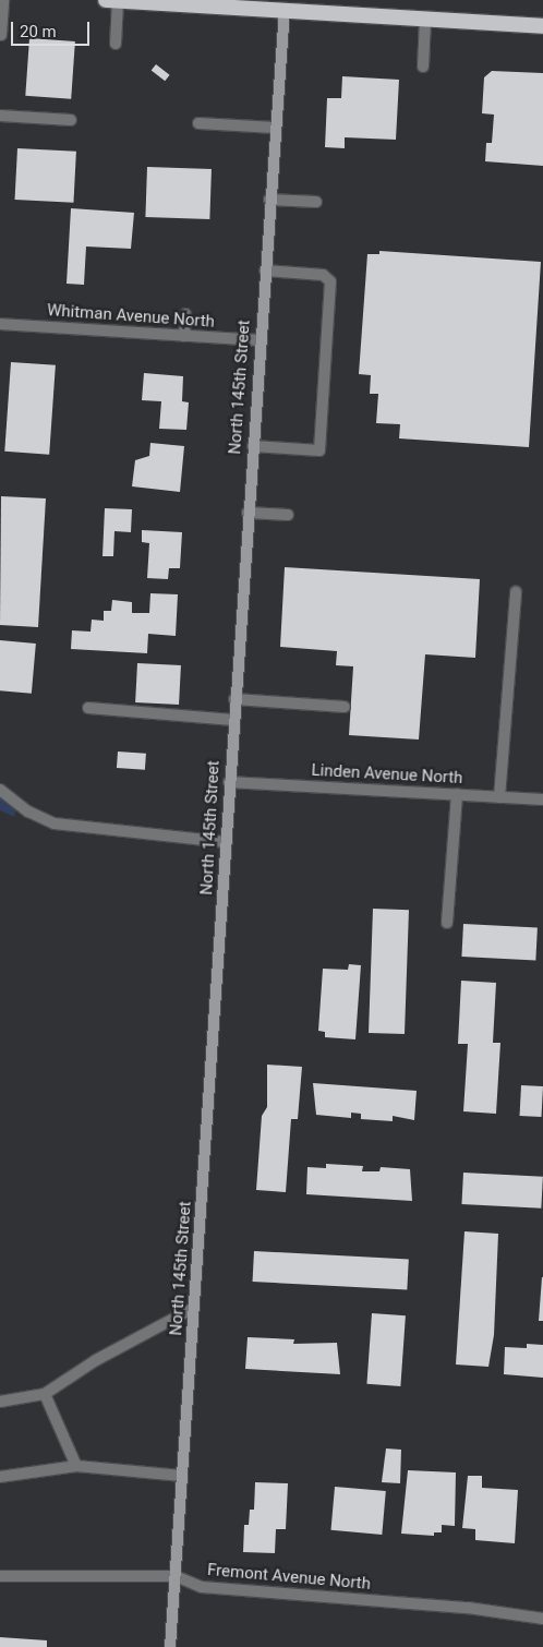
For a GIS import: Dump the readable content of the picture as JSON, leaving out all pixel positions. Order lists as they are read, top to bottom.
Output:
{
  "streets": {
    "main road": ["North 145th Street"],
    "street": ["Whitman Avenue North", "Linden Avenue North", "Fremont Avenue North"]
  },
  "crossings": [
    ["Whitman Avenue North", "North 145th Street"],
    ["North 145th Street", "Linden Avenue North"],
    ["North 145th Street", "Fremont Avenue North"]
  ],
  "scale_bar": "20 m"
}
